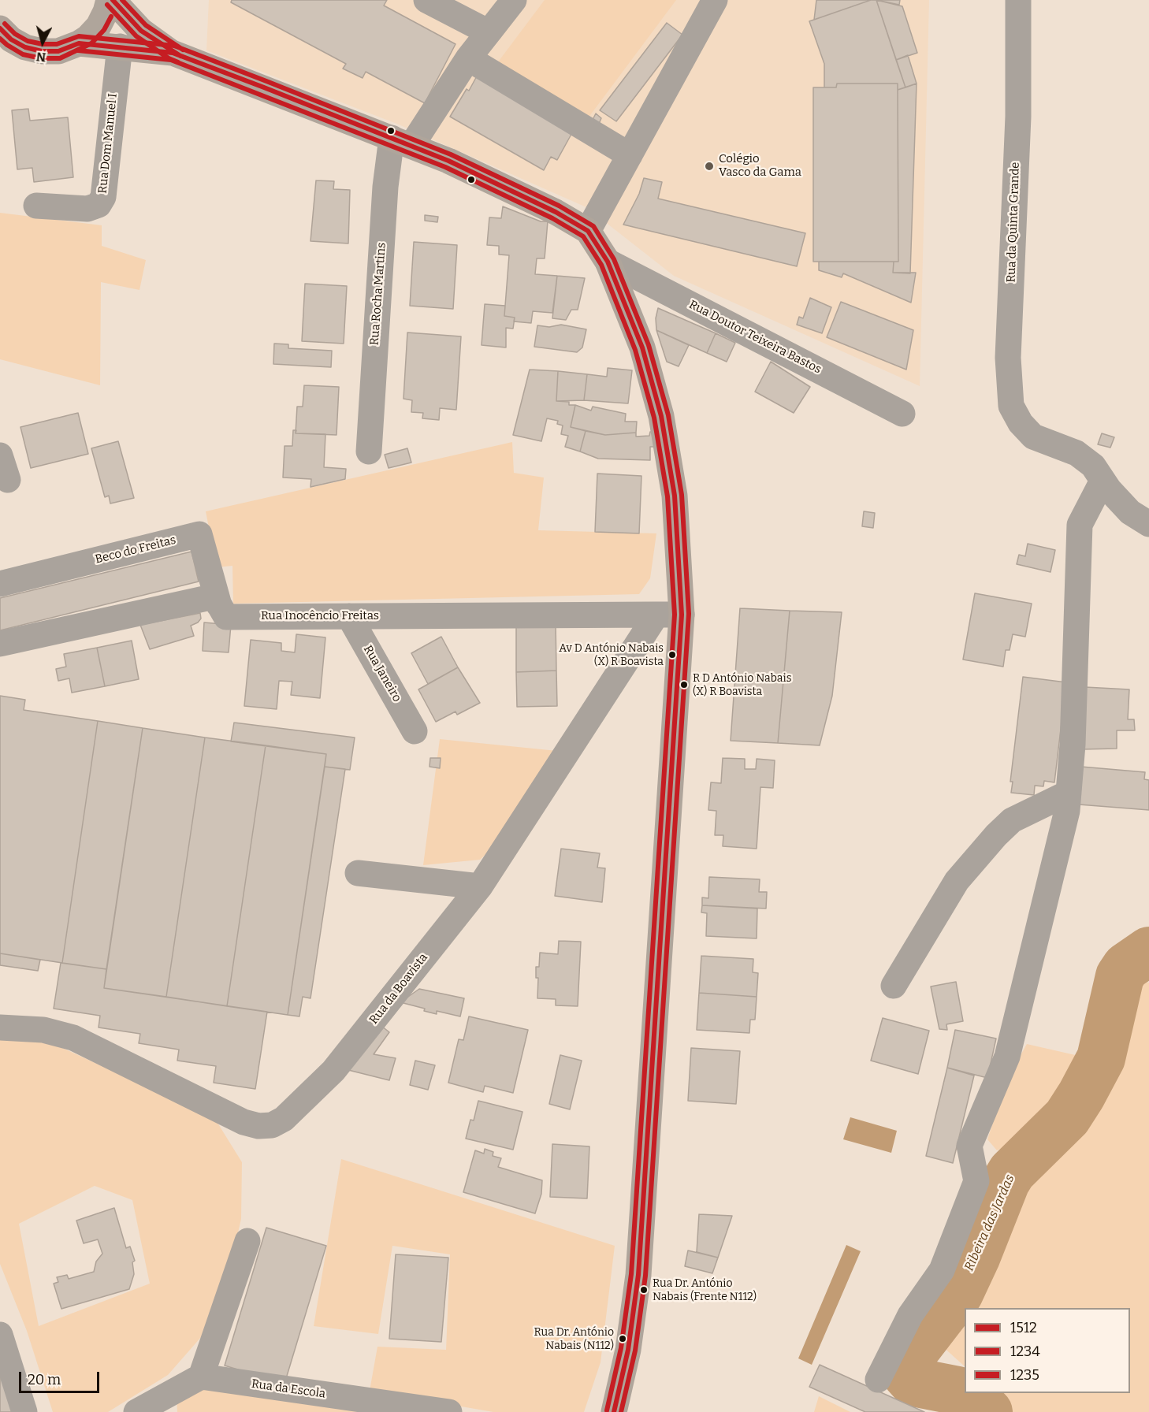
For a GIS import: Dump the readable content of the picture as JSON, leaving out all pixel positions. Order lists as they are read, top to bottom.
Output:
{
  "streets": {
    "street": [
      "Rua Dom Manuel I",
      "Rua da Quinta Grande",
      "Rua Rocha Martins",
      "Rua Doutor Teixeira Bastos",
      "Beco do Freitas",
      "Rua Inocêncio Freitas",
      "Rua Janeiro",
      "Rua da Boavista",
      "Rua da Escola"
    ]
  },
  "crossings": [
    ["Beco do Freitas", "Rua Inocêncio Freitas"],
    ["Rua Inocêncio Freitas", "Rua Janeiro"],
    ["Rua Inocêncio Freitas", "Rua da Boavista"]
  ],
  "water": ["Ribeira das Jardas"],
  "places": [
    "Colégio Vasco da Gama",
    "Av D António Nabais (X) R Boavista",
    "R D António Nabais (X) R Boavista",
    "Rua Dr. António Nabais (Frente N112)",
    "Rua Dr. António Nabais (N112)"
  ],
  "lines": ["transit line 1512", "transit line 1235", "transit line 1234"],
  "legend": ["1512", "1234", "1235"],
  "scale_bar": "20 m",
  "north": "bottom"
}
